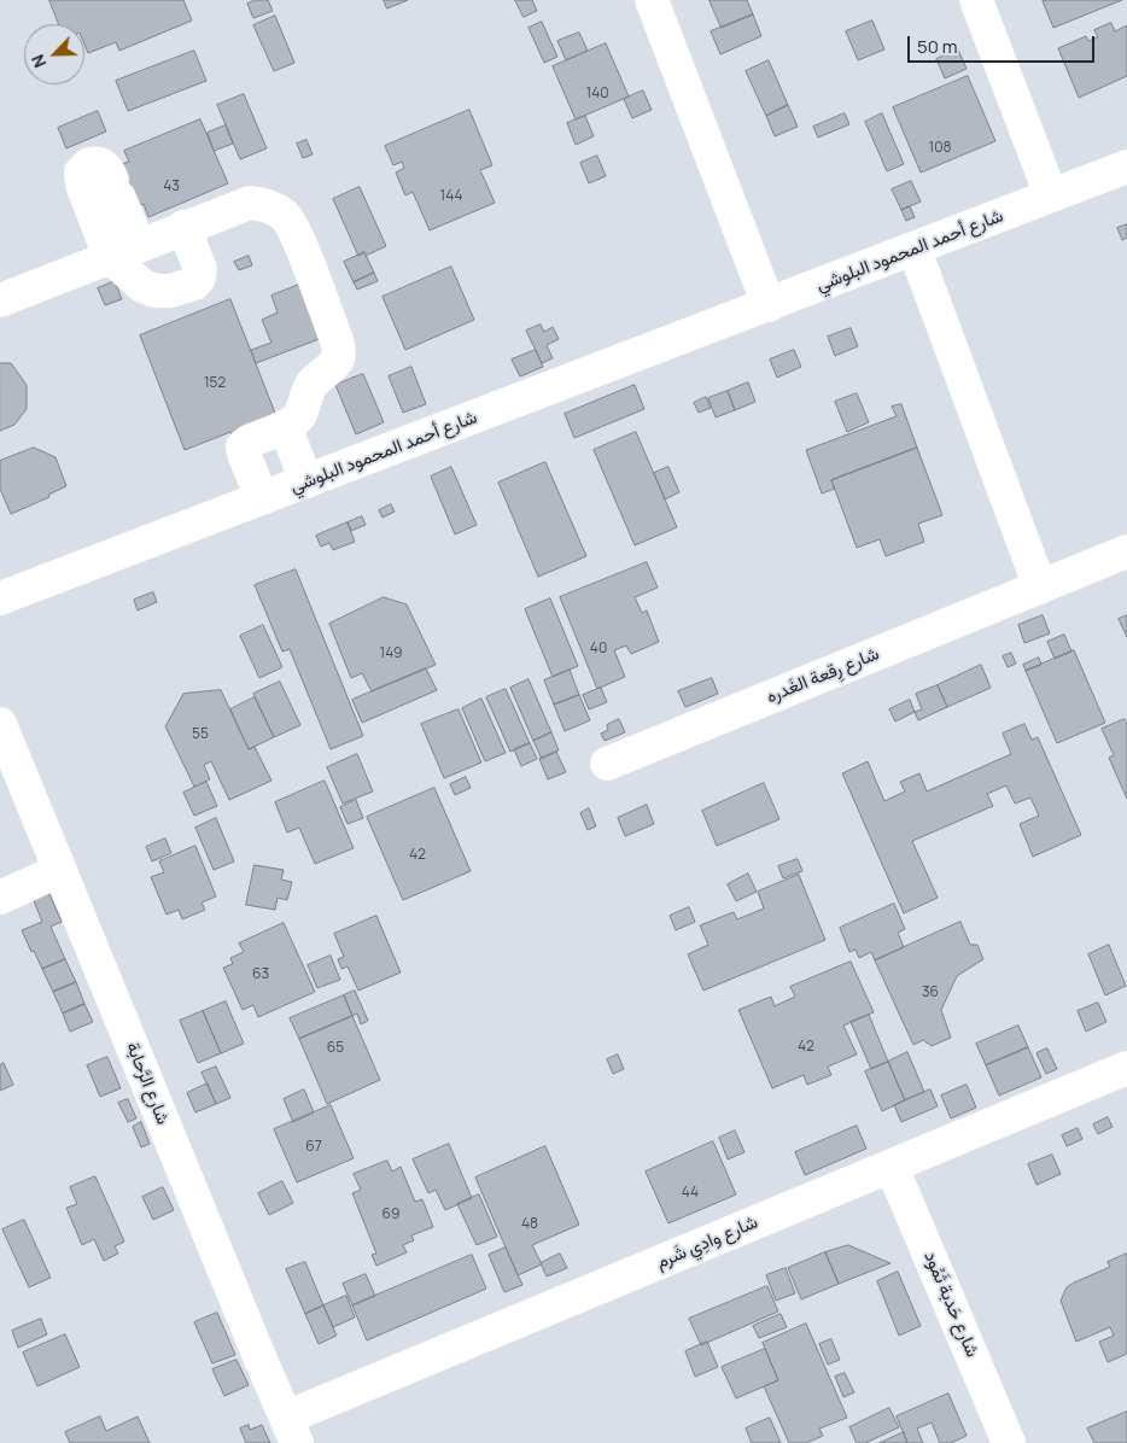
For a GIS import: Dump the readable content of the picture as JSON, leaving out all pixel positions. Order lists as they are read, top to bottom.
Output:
{
  "streets": {
    "street": [
      "شارع أحمد المحمود البلوشي",
      "شارع رِقعة الغَدره",
      "شارع الرَّحابة",
      "شارع وادِي شَرم",
      "شارع حَدبة ثَمُود"
    ]
  },
  "crossings": [
    ["شارع الرَّحابة", "شارع وادِي شَرم"],
    ["شارع وادِي شَرم", "شارع حَدبة ثَمُود"]
  ],
  "house_numbers": [
    "140",
    "108",
    "43",
    "144",
    "152",
    "40",
    "149",
    "55",
    "42",
    "63",
    "36",
    "42",
    "65",
    "67",
    "44",
    "69",
    "48"
  ],
  "scale_bar": "50 m",
  "north": "bottom left"
}
